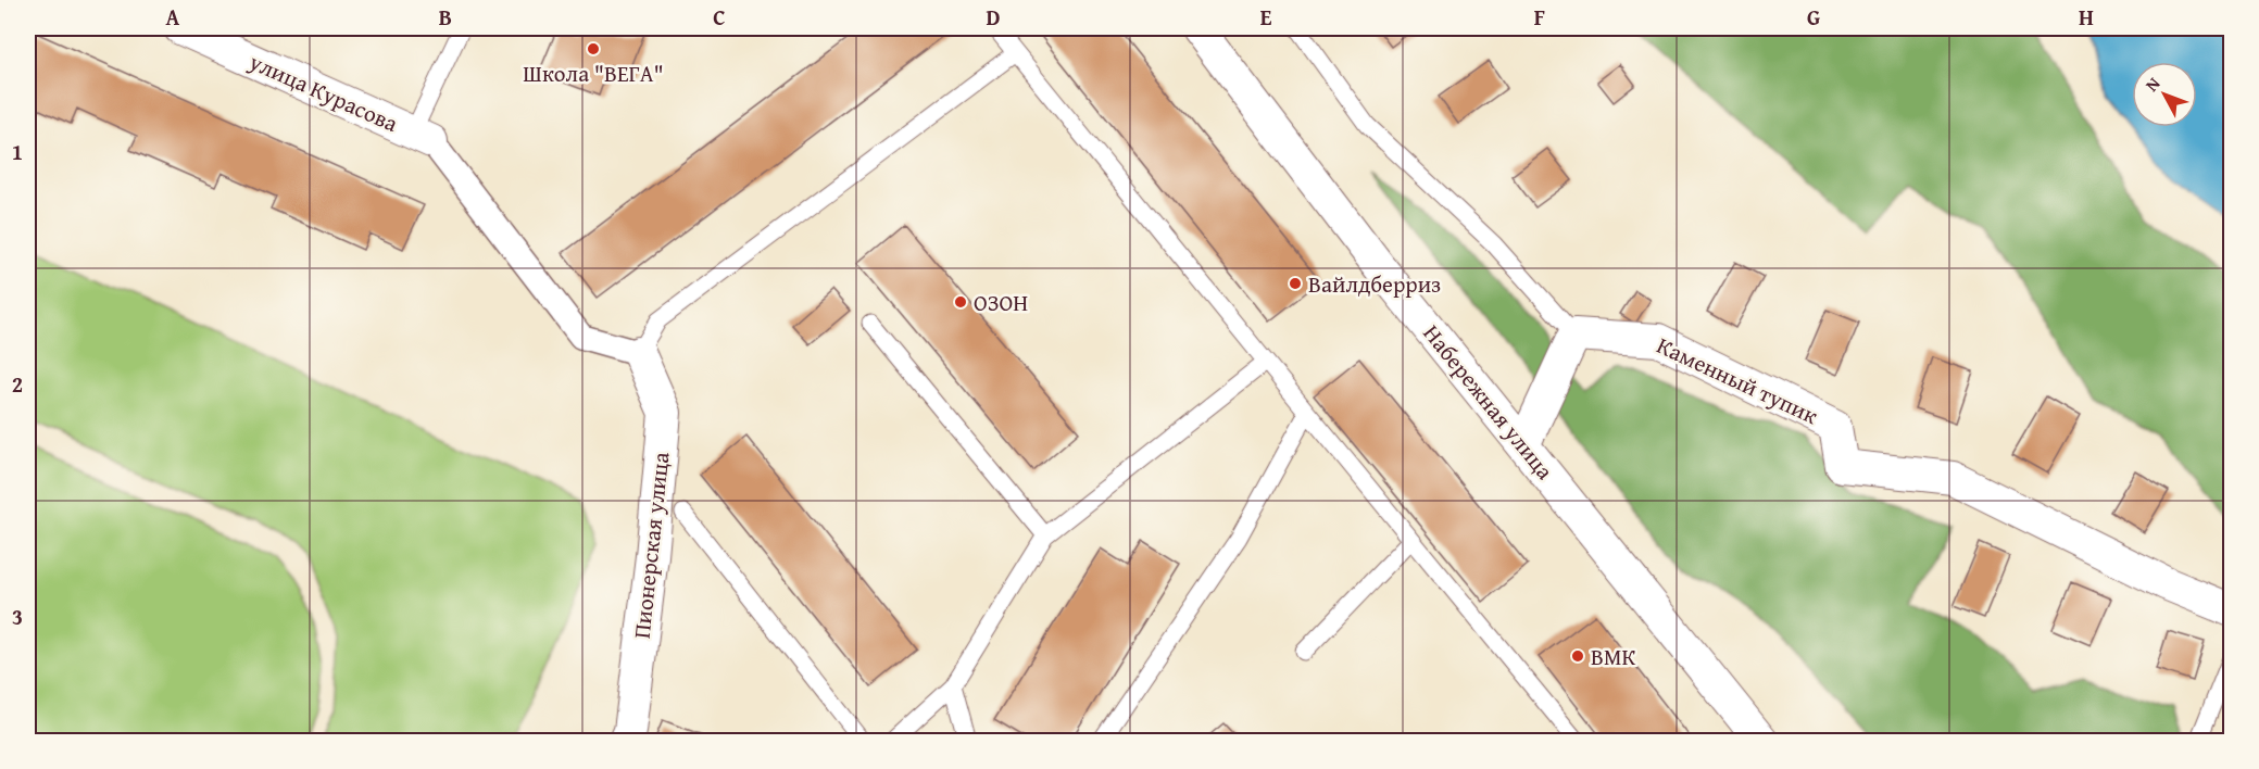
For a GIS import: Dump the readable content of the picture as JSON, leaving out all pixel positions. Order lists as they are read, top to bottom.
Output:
{
  "streets": {
    "street": [
      "улица Курасова",
      "Каменный тупик",
      "Набережная улица",
      "Пионерская улица"
    ]
  },
  "places": [
    "Школа \"ВЕГА\"",
    "Вайлдберриз",
    "ОЗОН",
    "ВМК"
  ],
  "north": "top left",
  "grid": {
    "columns": [
      "A",
      "B",
      "C",
      "D",
      "E",
      "F",
      "G",
      "H"
    ],
    "rows": ["1", "2", "3"]
  }
}
